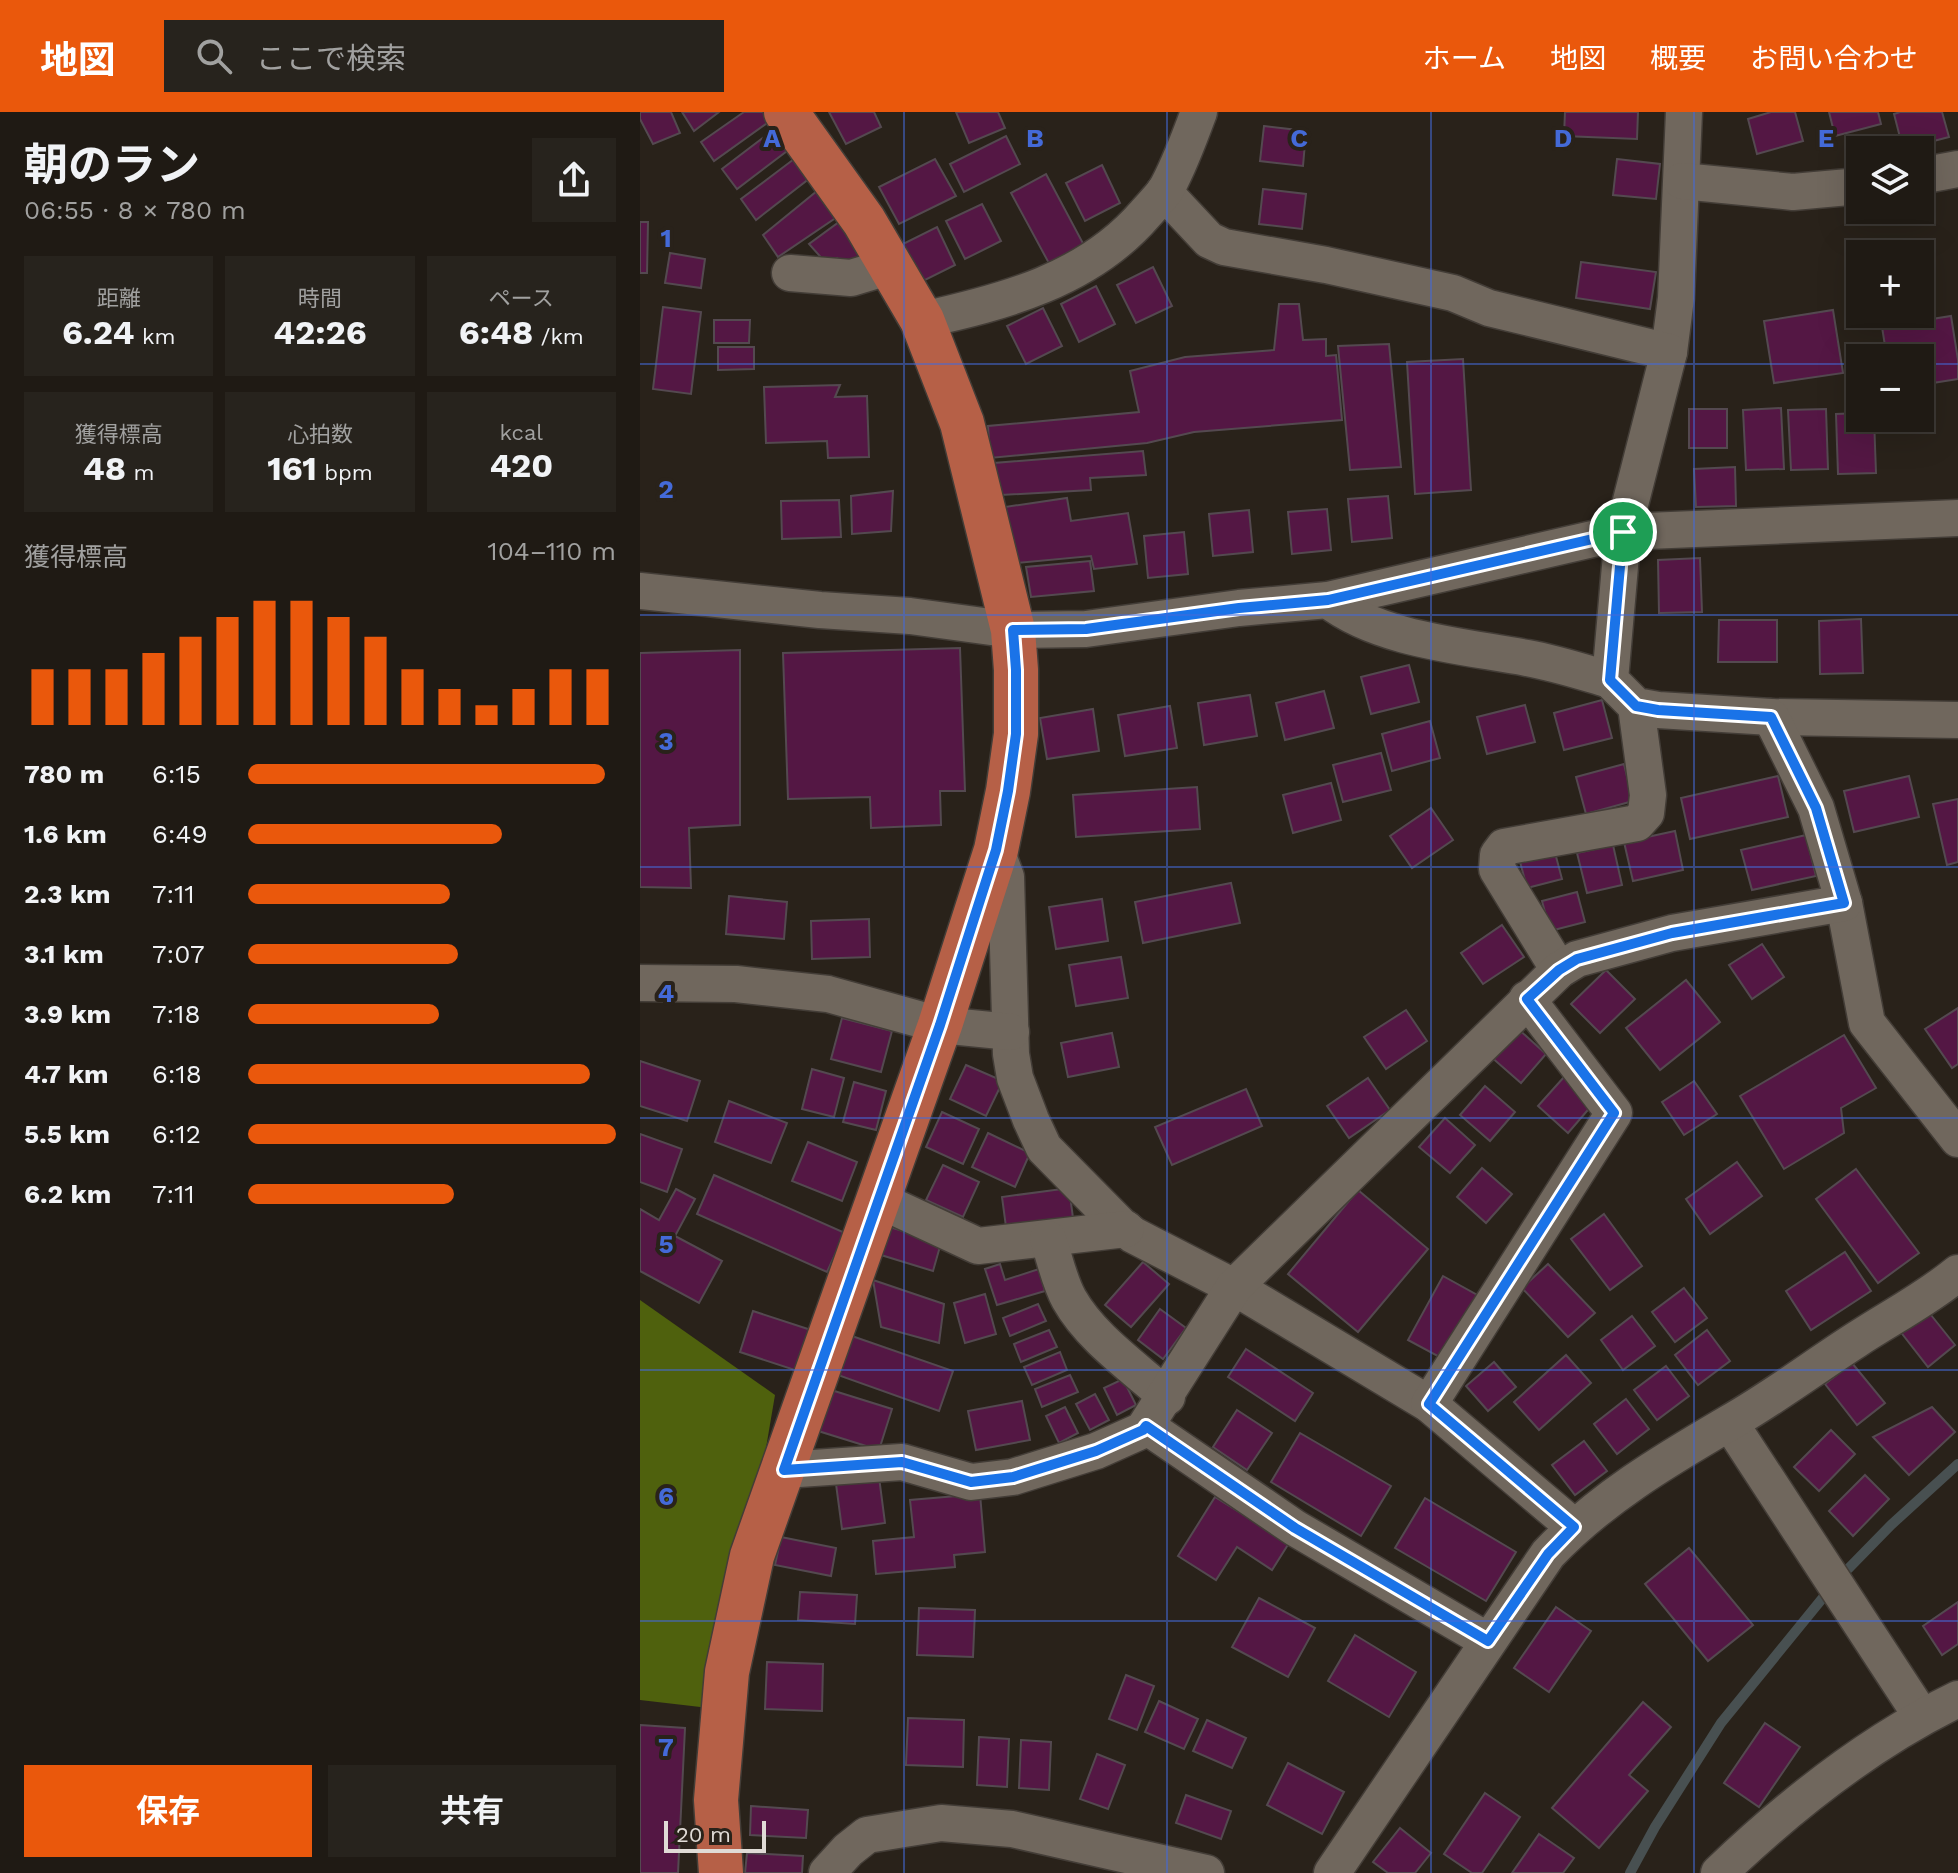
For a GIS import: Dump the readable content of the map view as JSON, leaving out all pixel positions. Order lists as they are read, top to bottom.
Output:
{
  "scale_bar": "20 m",
  "page": {
    "header": "地図",
    "search": "ここで検索",
    "nav": [
      "ホーム",
      "地図",
      "概要",
      "お問い合わせ"
    ],
    "heading": ["朝のラン", "06:55 · 8 × 780 m"],
    "map_buttons": ["+", "−"],
    "stats": [
      ["距離", "6.24 km"],
      ["時間", "42:26"],
      ["ペース", "6:48 /km"],
      ["獲得標高", "48 m"],
      ["心拍数", "161 bpm"],
      ["kcal", "420"]
    ],
    "chart": ["獲得標高", "104–110 m"],
    "list": [
      {
        "name": "780 m",
        "note": "6:15"
      },
      {
        "name": "1.6 km",
        "note": "6:49"
      },
      {
        "name": "2.3 km",
        "note": "7:11"
      },
      {
        "name": "3.1 km",
        "note": "7:07"
      },
      {
        "name": "3.9 km",
        "note": "7:18"
      },
      {
        "name": "4.7 km",
        "note": "6:18"
      },
      {
        "name": "5.5 km",
        "note": "6:12"
      },
      {
        "name": "6.2 km",
        "note": "7:11"
      }
    ],
    "buttons": ["保存", "共有"],
    "scale": "20 m"
  },
  "grid": {
    "columns": [
      "A",
      "B",
      "C",
      "D",
      "E"
    ],
    "rows": [
      "1",
      "2",
      "3",
      "4",
      "5",
      "6",
      "7"
    ]
  }
}
